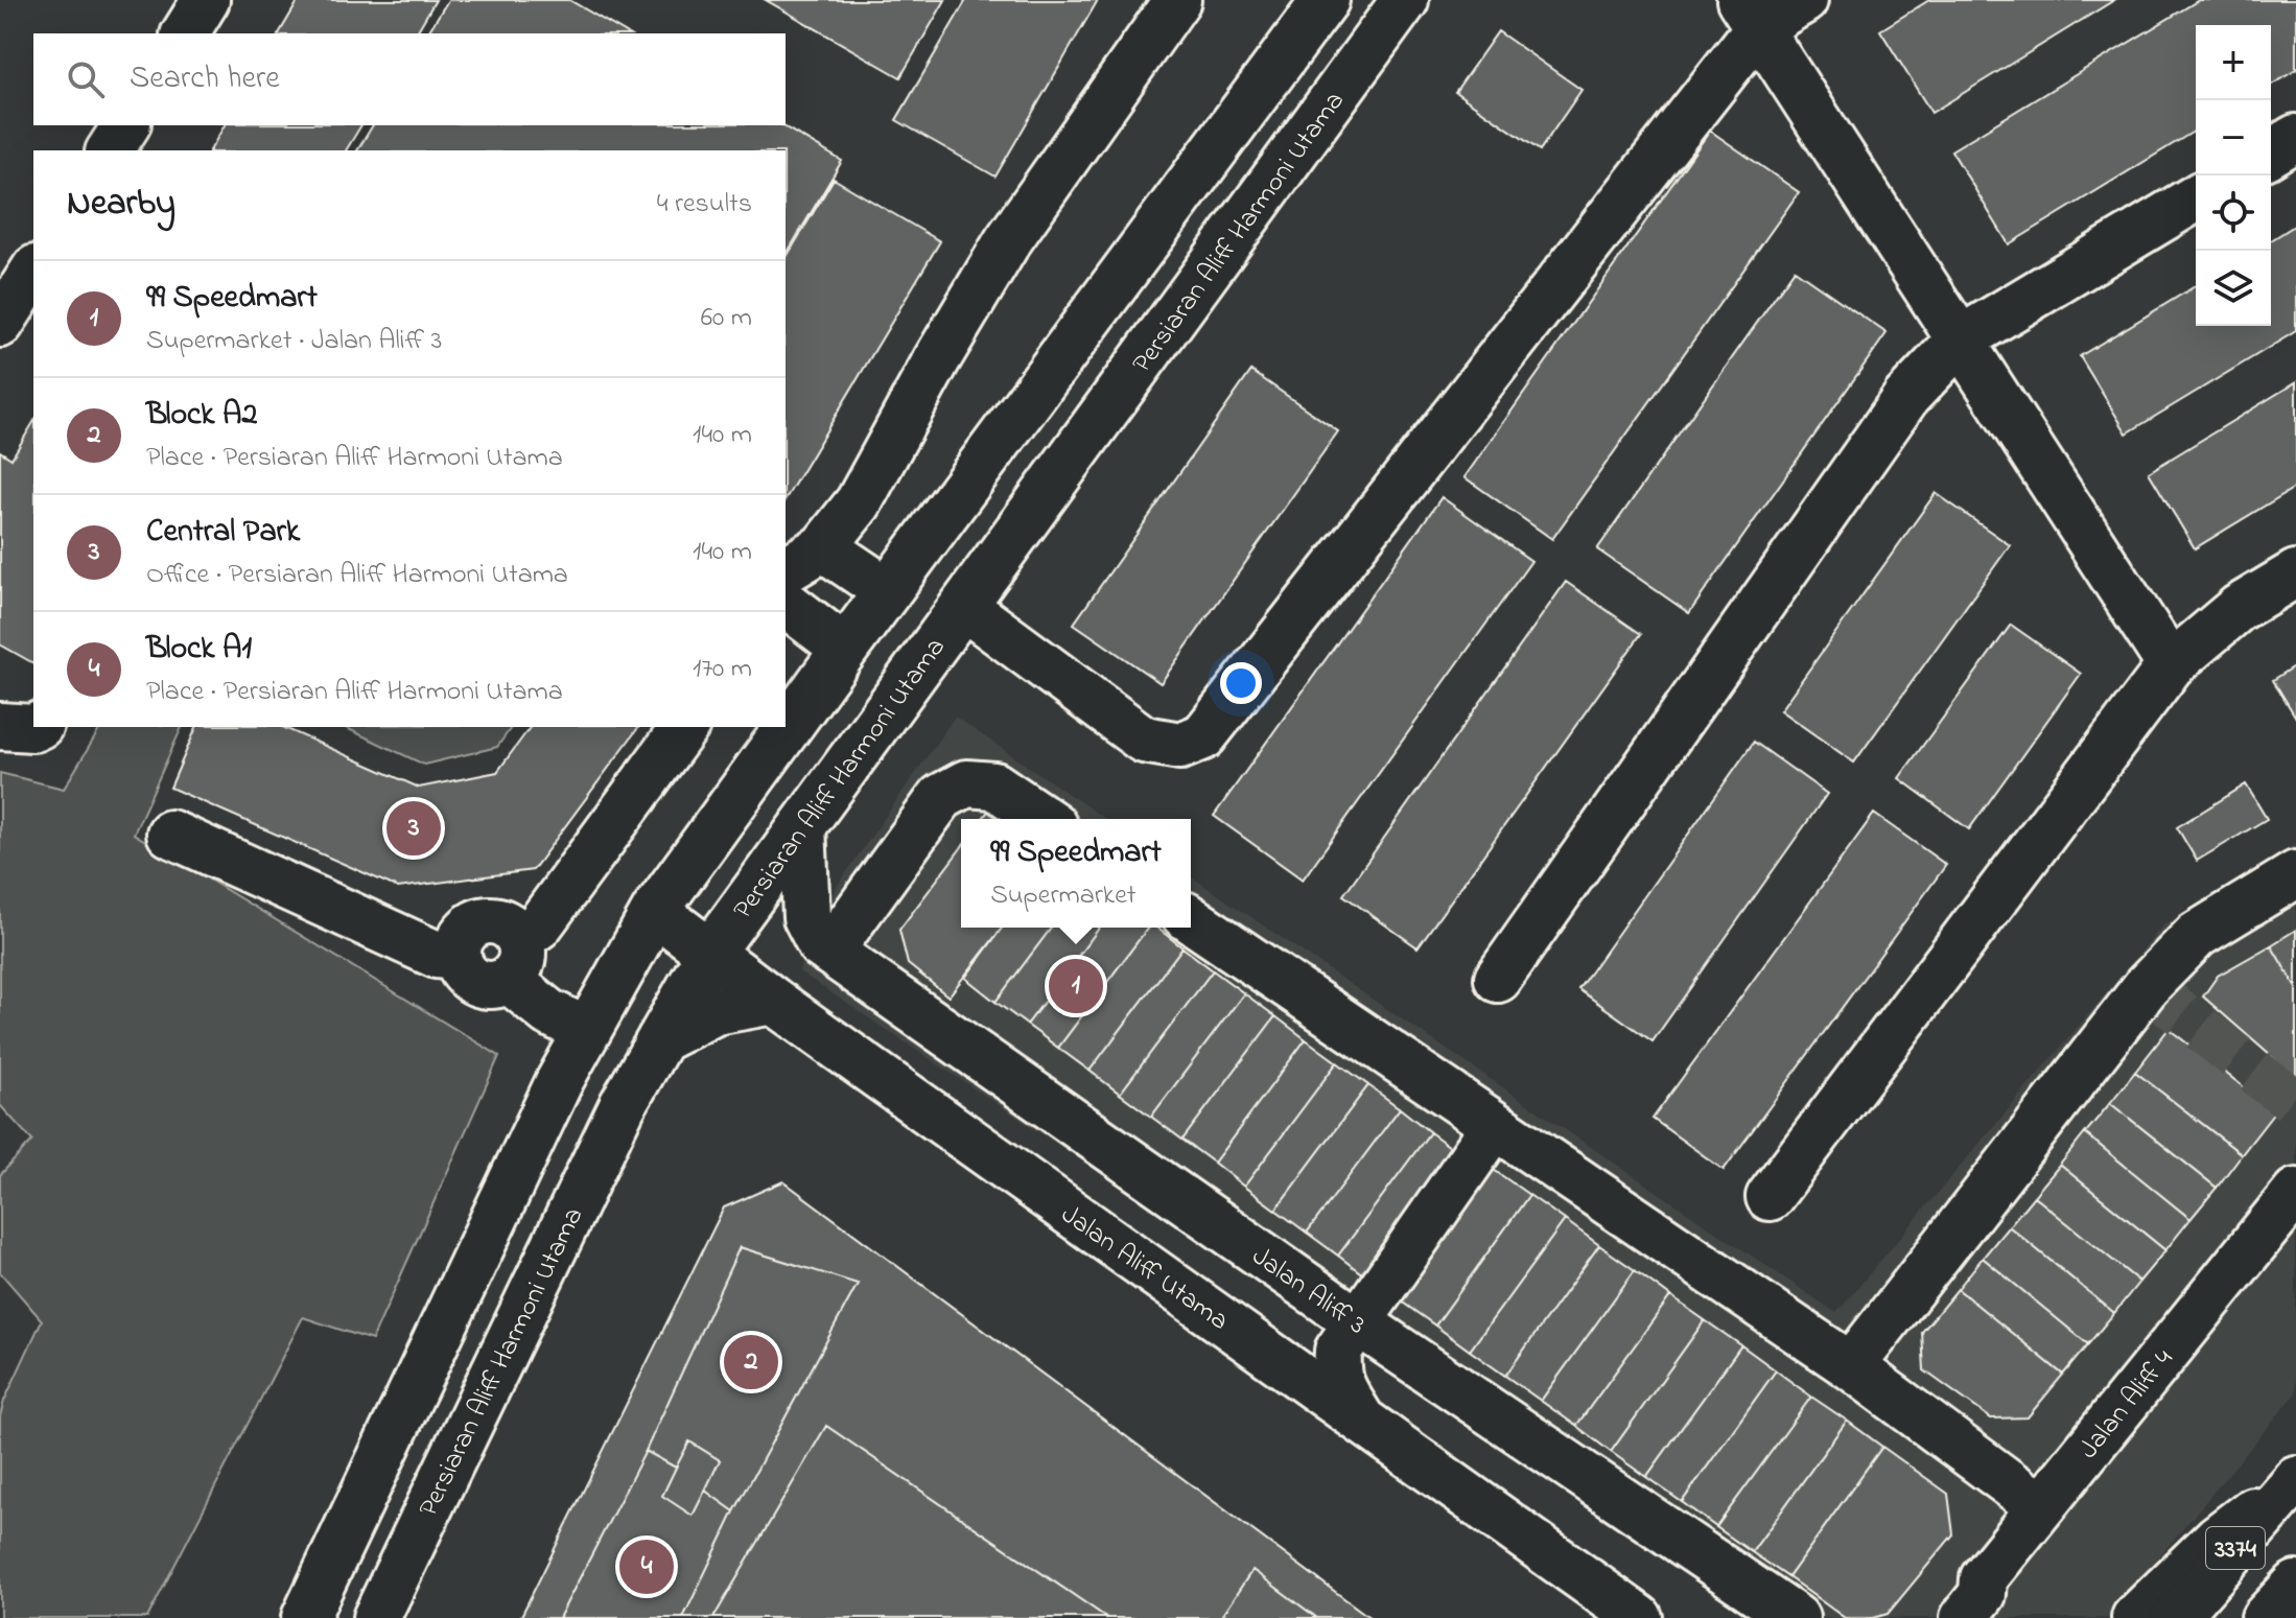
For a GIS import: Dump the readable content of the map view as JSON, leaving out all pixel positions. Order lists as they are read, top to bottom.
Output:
{
  "streets": {
    "street": [
      "Persiaran Aliff Harmoni Utama",
      "Jalan Aliff Utama",
      "Jalan Aliff 3",
      "Jalan Aliff 4",
      "3374"
    ]
  },
  "crossings": [
    ["Persiaran Aliff Harmoni Utama", "Jalan Aliff Utama"]
  ],
  "page": {
    "map_buttons": ["+", "−"],
    "search": "Search here",
    "heading": ["Nearby", "4 results"],
    "list": [
      {
        "mark": "1",
        "name": "99 Speedmart",
        "note": "Supermarket · Jalan Aliff 3",
        "value": "60 m"
      },
      {
        "mark": "2",
        "name": "Block A2",
        "note": "Place · Persiaran Aliff Harmoni Utama",
        "value": "140 m"
      },
      {
        "mark": "3",
        "name": "Central Park",
        "note": "Office · Persiaran Aliff Harmoni Utama",
        "value": "140 m"
      },
      {
        "mark": "4",
        "name": "Block A1",
        "note": "Place · Persiaran Aliff Harmoni Utama",
        "value": "170 m"
      }
    ],
    "pins": [
      "3",
      "1",
      "2",
      "4"
    ],
    "popup": ["99 Speedmart", "Supermarket"]
  }
}
